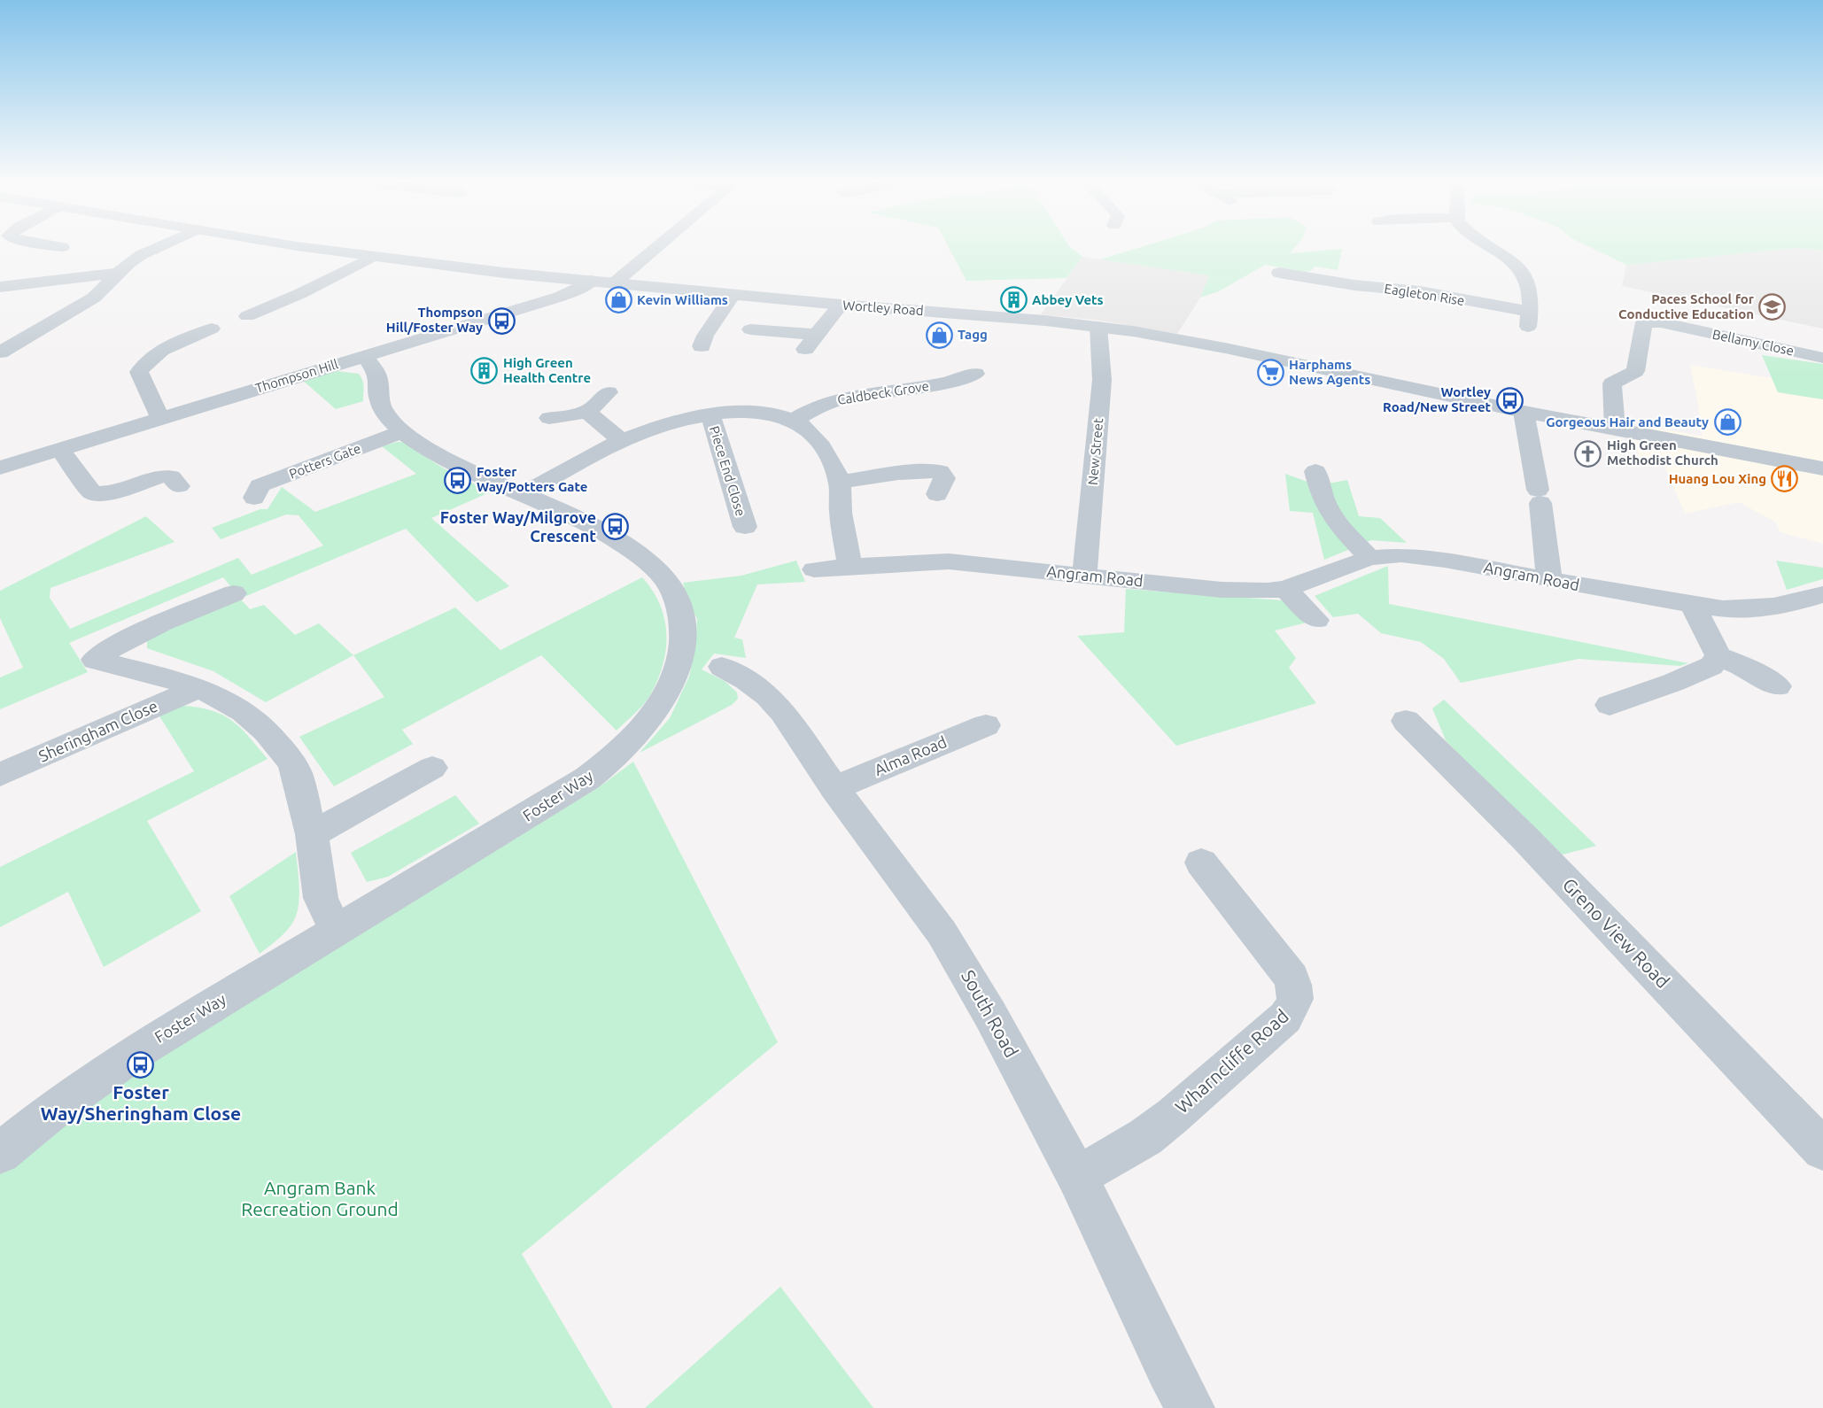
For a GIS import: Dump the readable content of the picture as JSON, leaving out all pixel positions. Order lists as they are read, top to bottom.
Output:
{
  "streets": {
    "street": [
      "Eagleton Rise",
      "Wortley Road",
      "Bellamy Close",
      "Thompson Hill",
      "Caldbeck Grove",
      "New Street",
      "Potters Gate",
      "Piece End Close",
      "Angram Road",
      "Sheringham Close",
      "Alma Road",
      "Foster Way",
      "Greno View Road",
      "South Road",
      "Wharncliffe Road"
    ]
  },
  "crossings": [
    ["Wortley Road", "Bellamy Close"],
    ["Wortley Road", "Thompson Hill"],
    ["Wortley Road", "New Street"],
    ["Thompson Hill", "Foster Way"],
    ["New Street", "Angram Road"],
    ["Potters Gate", "Foster Way"],
    ["Sheringham Close", "Foster Way"],
    ["Alma Road", "South Road"],
    ["South Road", "Wharncliffe Road"]
  ],
  "parks": ["Angram Bank Recreation Ground"],
  "places": {
    "shop": ["Kevin Williams", "Tagg", "Gorgeous Hair and Beauty"],
    "building": ["Abbey Vets", "High Green Health Centre"],
    "school or university": ["Paces School for Conductive Education"],
    "bus stop": [
      "Thompson Hill/Foster Way",
      "Wortley Road/New Street",
      "Foster Way/Potters Gate",
      "Foster Way/Milgrove Crescent",
      "Foster Way/Sheringham Close"
    ],
    "supermarket": ["Harphams News Agents"],
    "church": ["High Green Methodist Church"],
    "restaurant": ["Huang Lou Xing"]
  }
}
